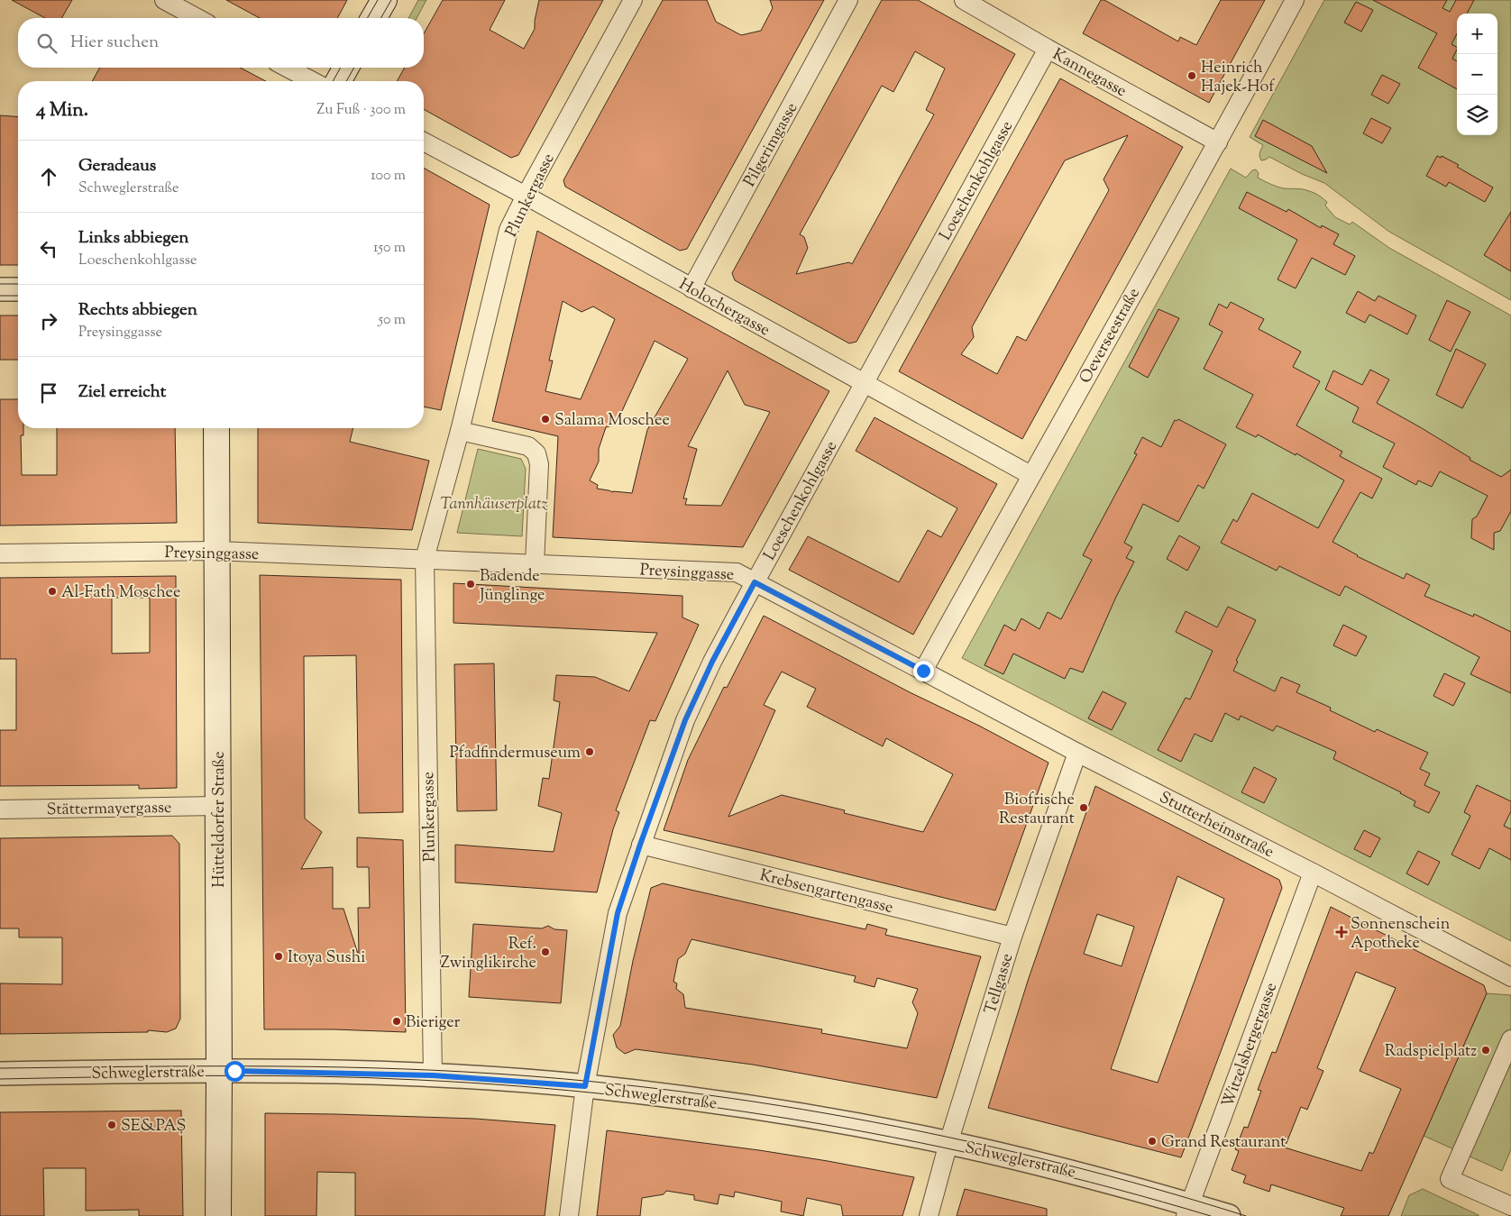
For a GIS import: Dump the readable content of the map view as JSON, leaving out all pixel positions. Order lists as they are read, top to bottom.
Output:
{
  "streets": {
    "main road": ["Hütteldorfer Straße"],
    "street": [
      "Kannegasse",
      "Pilgerimgasse",
      "Loeschenkohlgasse",
      "Plunkergasse",
      "Holochergasse",
      "Oeverseestraße",
      "Preysinggasse",
      "Stättermayergasse",
      "Stutterheimstraße",
      "Krebsengartengasse",
      "Tellgasse",
      "Witzelsbergergasse",
      "Schweglerstraße"
    ]
  },
  "crossings": [
    ["Kannegasse", "Loeschenkohlgasse"],
    ["Kannegasse", "Oeverseestraße"],
    ["Pilgerimgasse", "Holochergasse"],
    ["Loeschenkohlgasse", "Holochergasse"],
    ["Loeschenkohlgasse", "Preysinggasse"],
    ["Loeschenkohlgasse", "Krebsengartengasse"],
    ["Loeschenkohlgasse", "Schweglerstraße"],
    ["Plunkergasse", "Holochergasse"],
    ["Plunkergasse", "Preysinggasse"],
    ["Plunkergasse", "Schweglerstraße"],
    ["Holochergasse", "Oeverseestraße"],
    ["Oeverseestraße", "Preysinggasse"],
    ["Oeverseestraße", "Stutterheimstraße"],
    ["Preysinggasse", "Hütteldorfer Straße"],
    ["Preysinggasse", "Stutterheimstraße"],
    ["Stättermayergasse", "Hütteldorfer Straße"],
    ["Hütteldorfer Straße", "Schweglerstraße"],
    ["Stutterheimstraße", "Tellgasse"],
    ["Stutterheimstraße", "Witzelsbergergasse"],
    ["Krebsengartengasse", "Tellgasse"],
    ["Tellgasse", "Schweglerstraße"],
    ["Witzelsbergergasse", "Schweglerstraße"]
  ],
  "parks": ["Tannhäuserplatz"],
  "places": {
    "other": [
      "Heinrich Hajek-Hof",
      "Salama Moschee",
      "Badende Jünglinge",
      "Al-Fath Moschee",
      "Pfadfindermuseum",
      "Biofrische Restaurant",
      "Ref. Zwinglikirche",
      "Itoya Sushi",
      "Bieriger",
      "Radspielplatz",
      "SE&PAŞ",
      "Grand Restaurant"
    ],
    "health": ["Sonnenschein Apotheke"]
  },
  "page": {
    "map_buttons": ["+", "−"],
    "search": "Hier suchen",
    "heading": ["4 Min.", "Zu Fuß · 300 m"],
    "list": [
      ["Geradeaus", "Schweglerstraße", "100 m"],
      ["Links abbiegen", "Loeschenkohlgasse", "150 m"],
      ["Rechts abbiegen", "Preysinggasse", "50 m"],
      "Ziel erreicht"
    ]
  }
}
